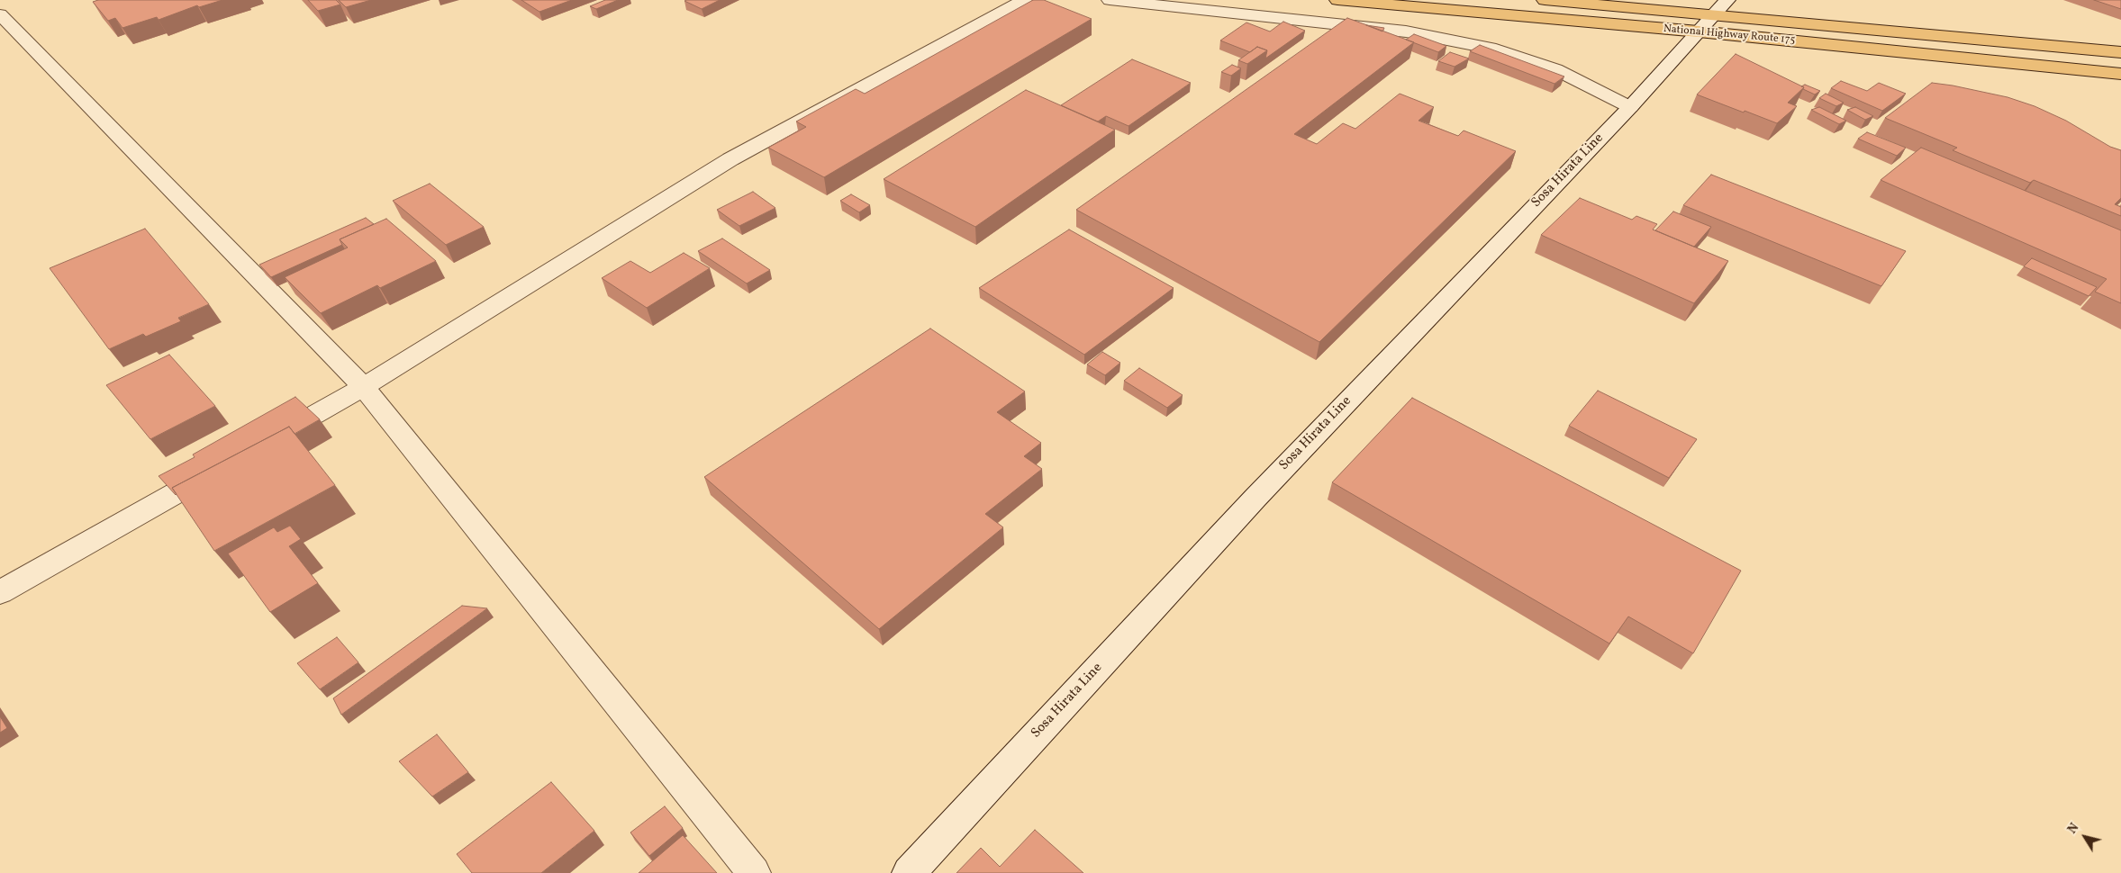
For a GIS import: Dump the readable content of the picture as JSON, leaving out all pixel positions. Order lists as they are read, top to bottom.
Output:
{
  "streets": {
    "highway": ["National Highway Route 175"],
    "street": ["Sosa Hirata Line"]
  },
  "crossings": [
    ["National Highway Route 175", "Sosa Hirata Line"]
  ],
  "north": "top left"
}
